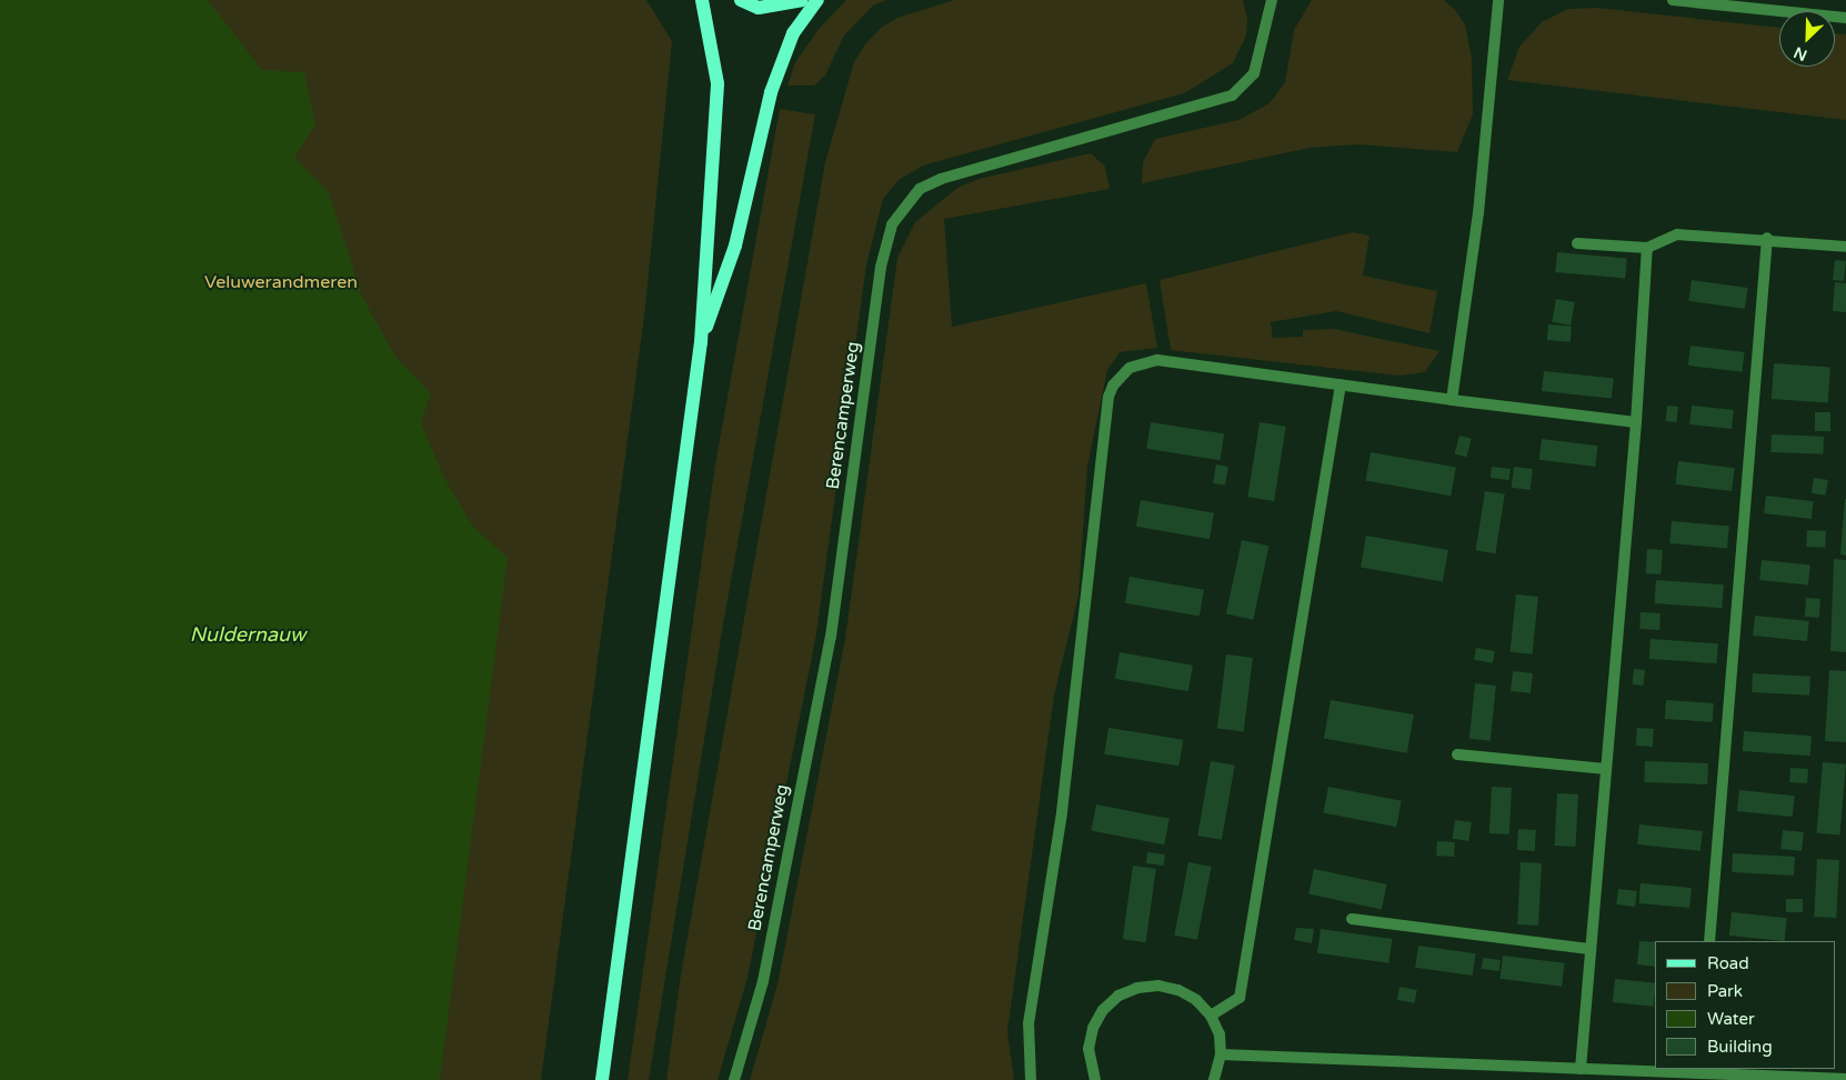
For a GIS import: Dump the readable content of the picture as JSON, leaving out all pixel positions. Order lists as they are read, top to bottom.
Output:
{
  "streets": {
    "street": ["Berencamperweg"]
  },
  "water": ["Nuldernauw"],
  "parks": ["Veluwerandmeren"],
  "legend": [
    "Road",
    "Park",
    "Water",
    "Building"
  ],
  "north": "bottom left"
}
